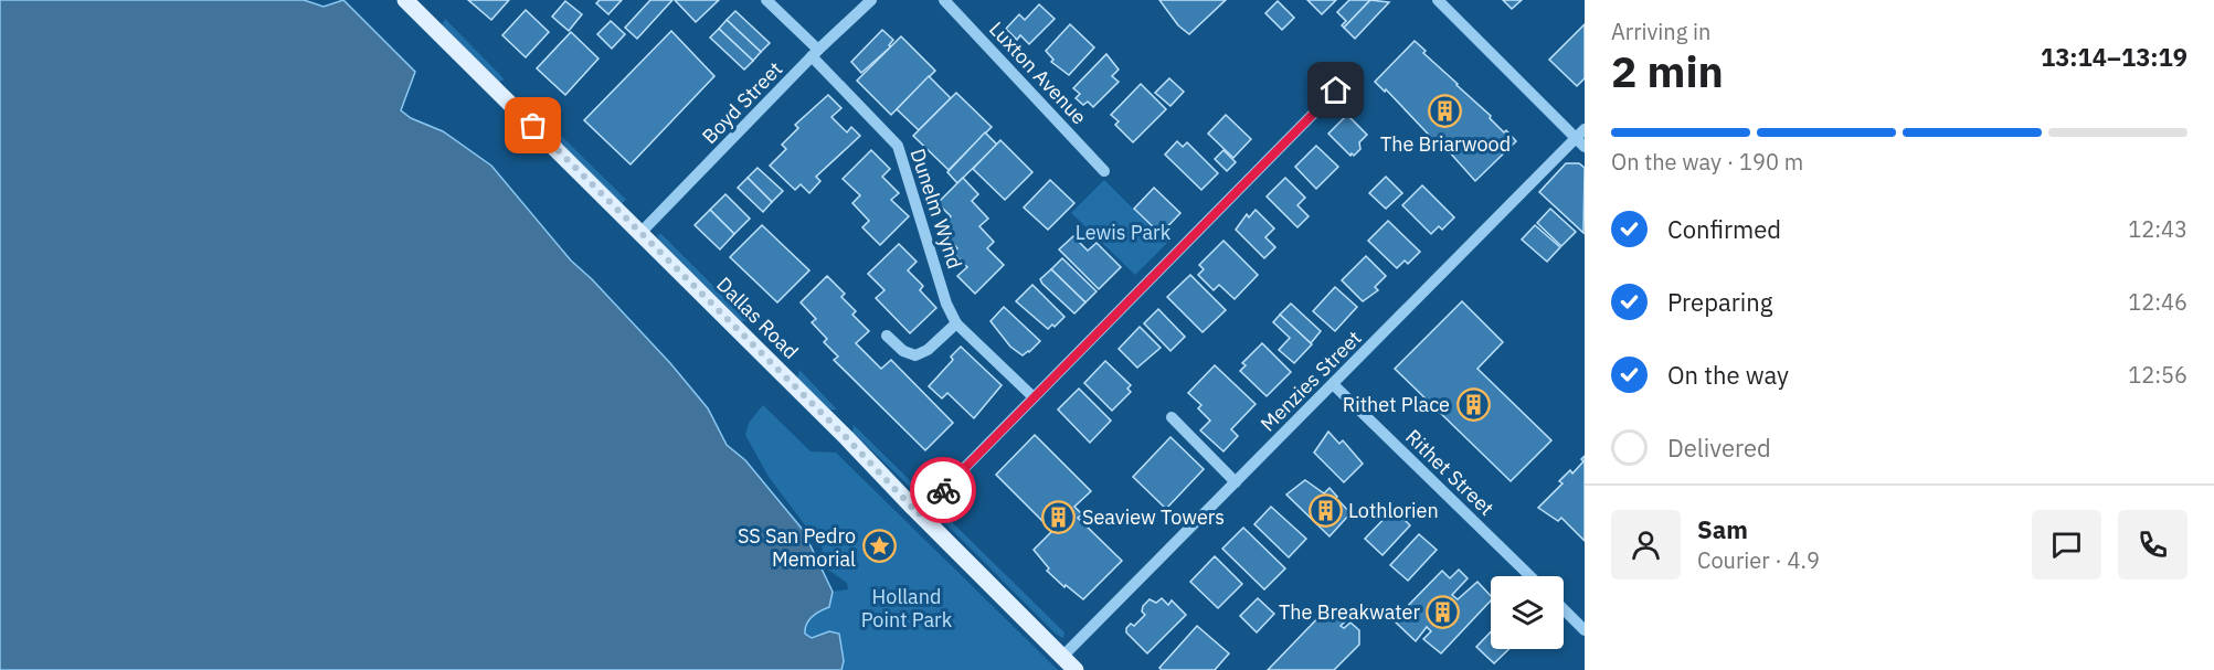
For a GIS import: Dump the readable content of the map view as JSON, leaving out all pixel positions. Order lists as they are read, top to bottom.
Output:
{
  "streets": {
    "main road": ["Dallas Road"],
    "street": [
      "Luxton Avenue",
      "Boyd Street",
      "Dunelm Wynd",
      "Menzies Street",
      "Rithet Street"
    ]
  },
  "crossings": [
    ["Boyd Street", "Dunelm Wynd"],
    ["Boyd Street", "Dallas Road"],
    ["Dallas Road", "Menzies Street"],
    ["Menzies Street", "Rithet Street"]
  ],
  "parks": ["Lewis Park", "Holland Point Park"],
  "places": {
    "building": [
      "The Briarwood",
      "Rithet Place",
      "Lothlorien",
      "Seaview Towers",
      "The Breakwater"
    ],
    "place": ["SS San Pedro Memorial"]
  },
  "page": {
    "heading": ["2 min", "Arriving in", "13:14–13:19"],
    "panel": ["Sam", "Courier · 4.9"],
    "bar": "On the way · 190 m",
    "list": [
      ["Confirmed", "12:43"],
      ["Preparing", "12:46"],
      ["On the way", "12:56"],
      "Delivered"
    ]
  }
}
